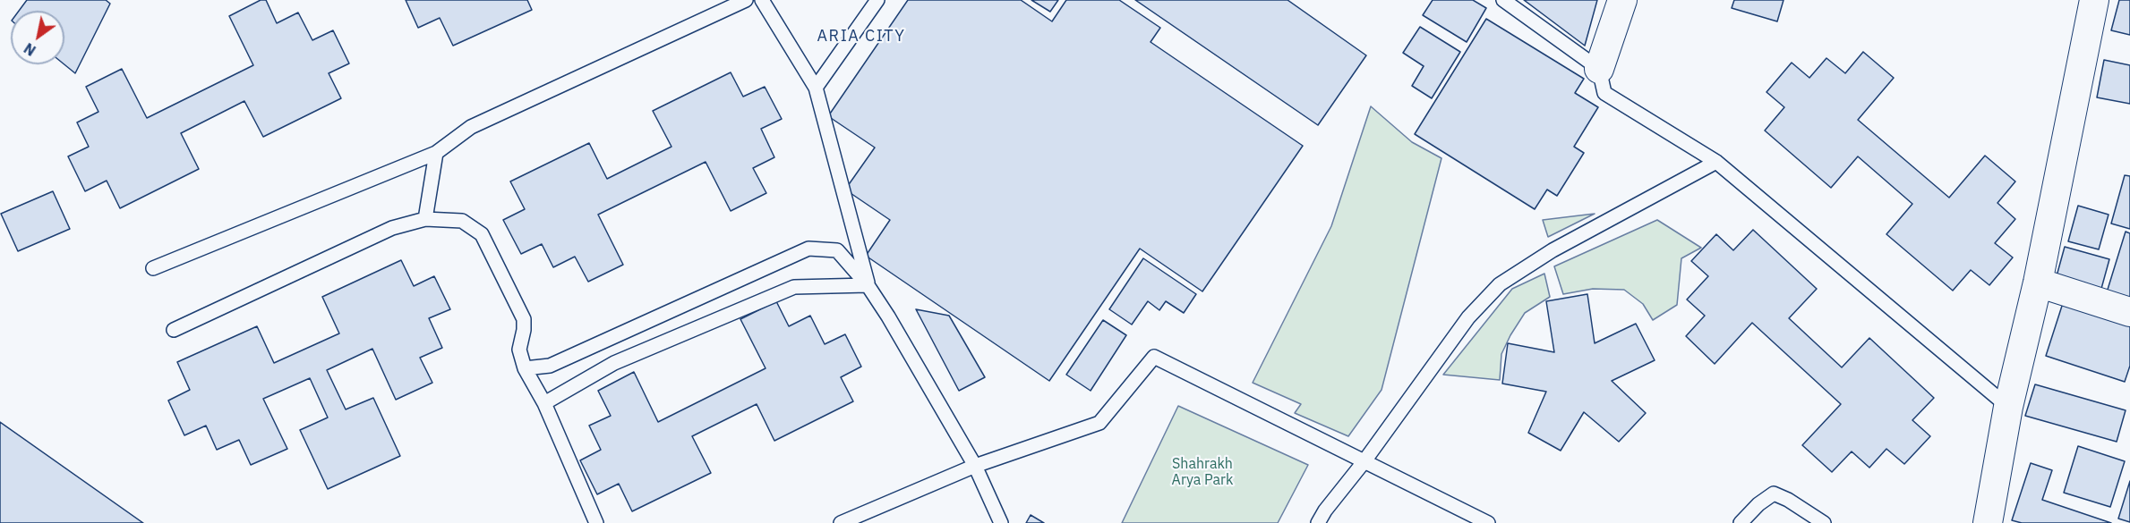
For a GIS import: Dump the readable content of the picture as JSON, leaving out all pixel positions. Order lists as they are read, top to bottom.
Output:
{
  "districts": ["ARIA CITY"],
  "parks": ["Shahrakh Arya Park"],
  "north": "bottom left"
}
